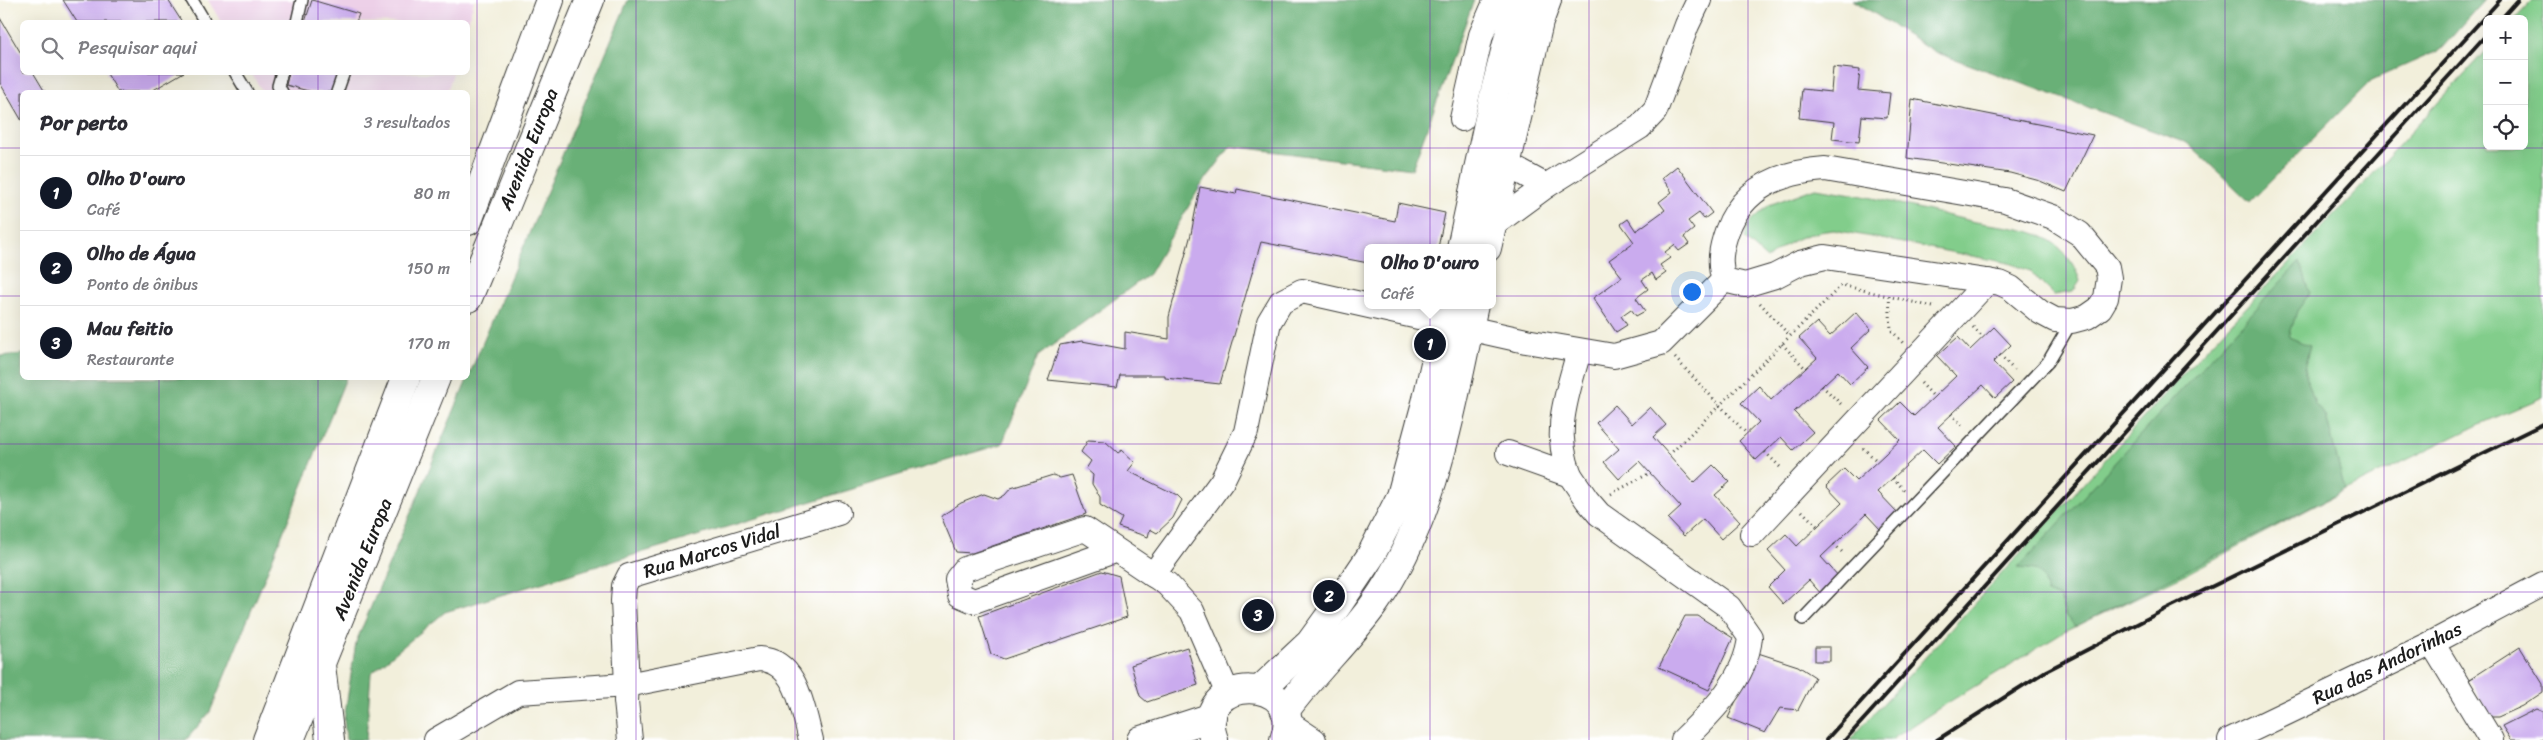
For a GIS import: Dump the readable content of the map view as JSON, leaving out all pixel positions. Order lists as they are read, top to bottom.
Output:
{
  "streets": {
    "main road": ["Avenida Europa"],
    "street": ["Rua Marcos Vidal", "Rua das Andorinhas"]
  },
  "page": {
    "map_buttons": ["+", "−"],
    "search": "Pesquisar aqui",
    "heading": ["Por perto", "3 resultados"],
    "list": [
      {
        "mark": "1",
        "name": "Olho D'ouro",
        "note": "Café",
        "value": "80 m"
      },
      {
        "mark": "2",
        "name": "Olho de Água",
        "note": "Ponto de ônibus",
        "value": "150 m"
      },
      {
        "mark": "3",
        "name": "Mau feitio",
        "note": "Restaurante",
        "value": "170 m"
      }
    ],
    "popup": ["Olho D'ouro", "Café"],
    "pins": ["1", "2", "3"]
  }
}
